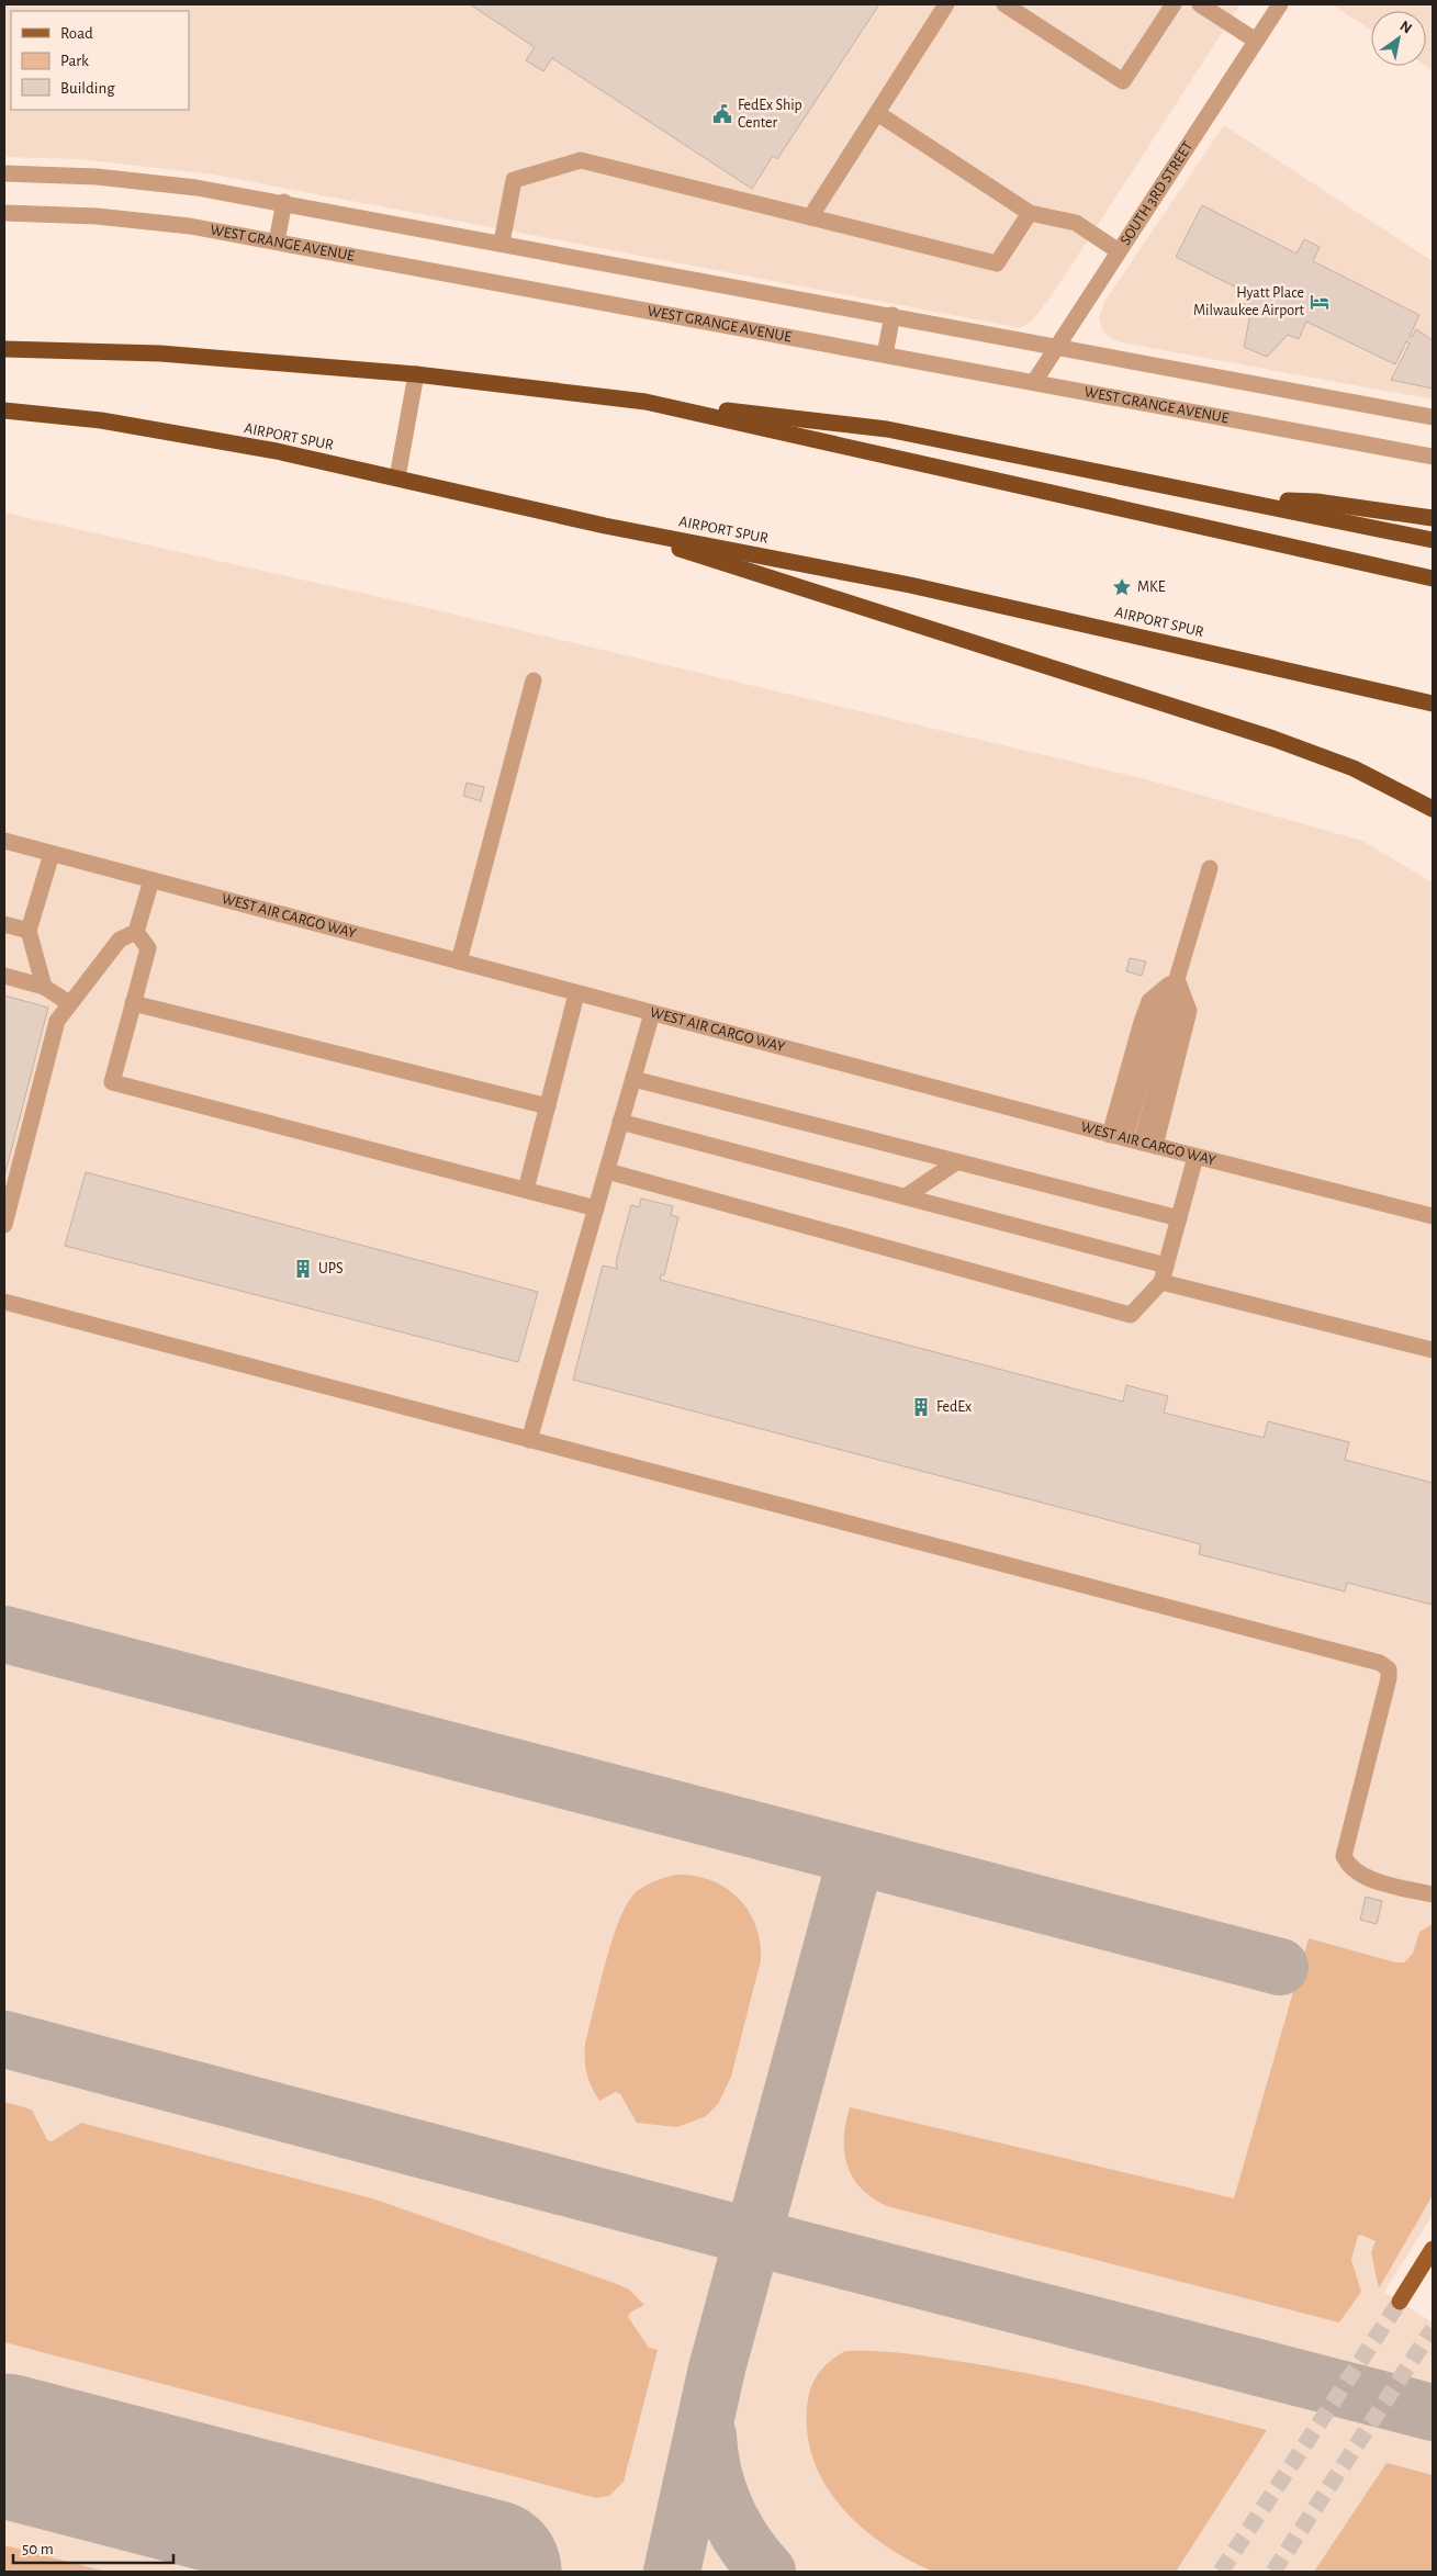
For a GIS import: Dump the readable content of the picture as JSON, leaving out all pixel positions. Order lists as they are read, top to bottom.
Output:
{
  "streets": {
    "highway": ["AIRPORT SPUR"],
    "street": ["SOUTH 3RD STREET", "WEST GRANGE AVENUE", "WEST AIR CARGO WAY"]
  },
  "crossings": [
    ["SOUTH 3RD STREET", "WEST GRANGE AVENUE"]
  ],
  "places": {
    "public building": ["FedEx Ship Center"],
    "hotel": ["Hyatt Place Milwaukee Airport"],
    "place": ["MKE"],
    "building": ["UPS", "FedEx"]
  },
  "legend": ["Road", "Park", "Building"],
  "scale_bar": "50 m",
  "north": "top right"
}
